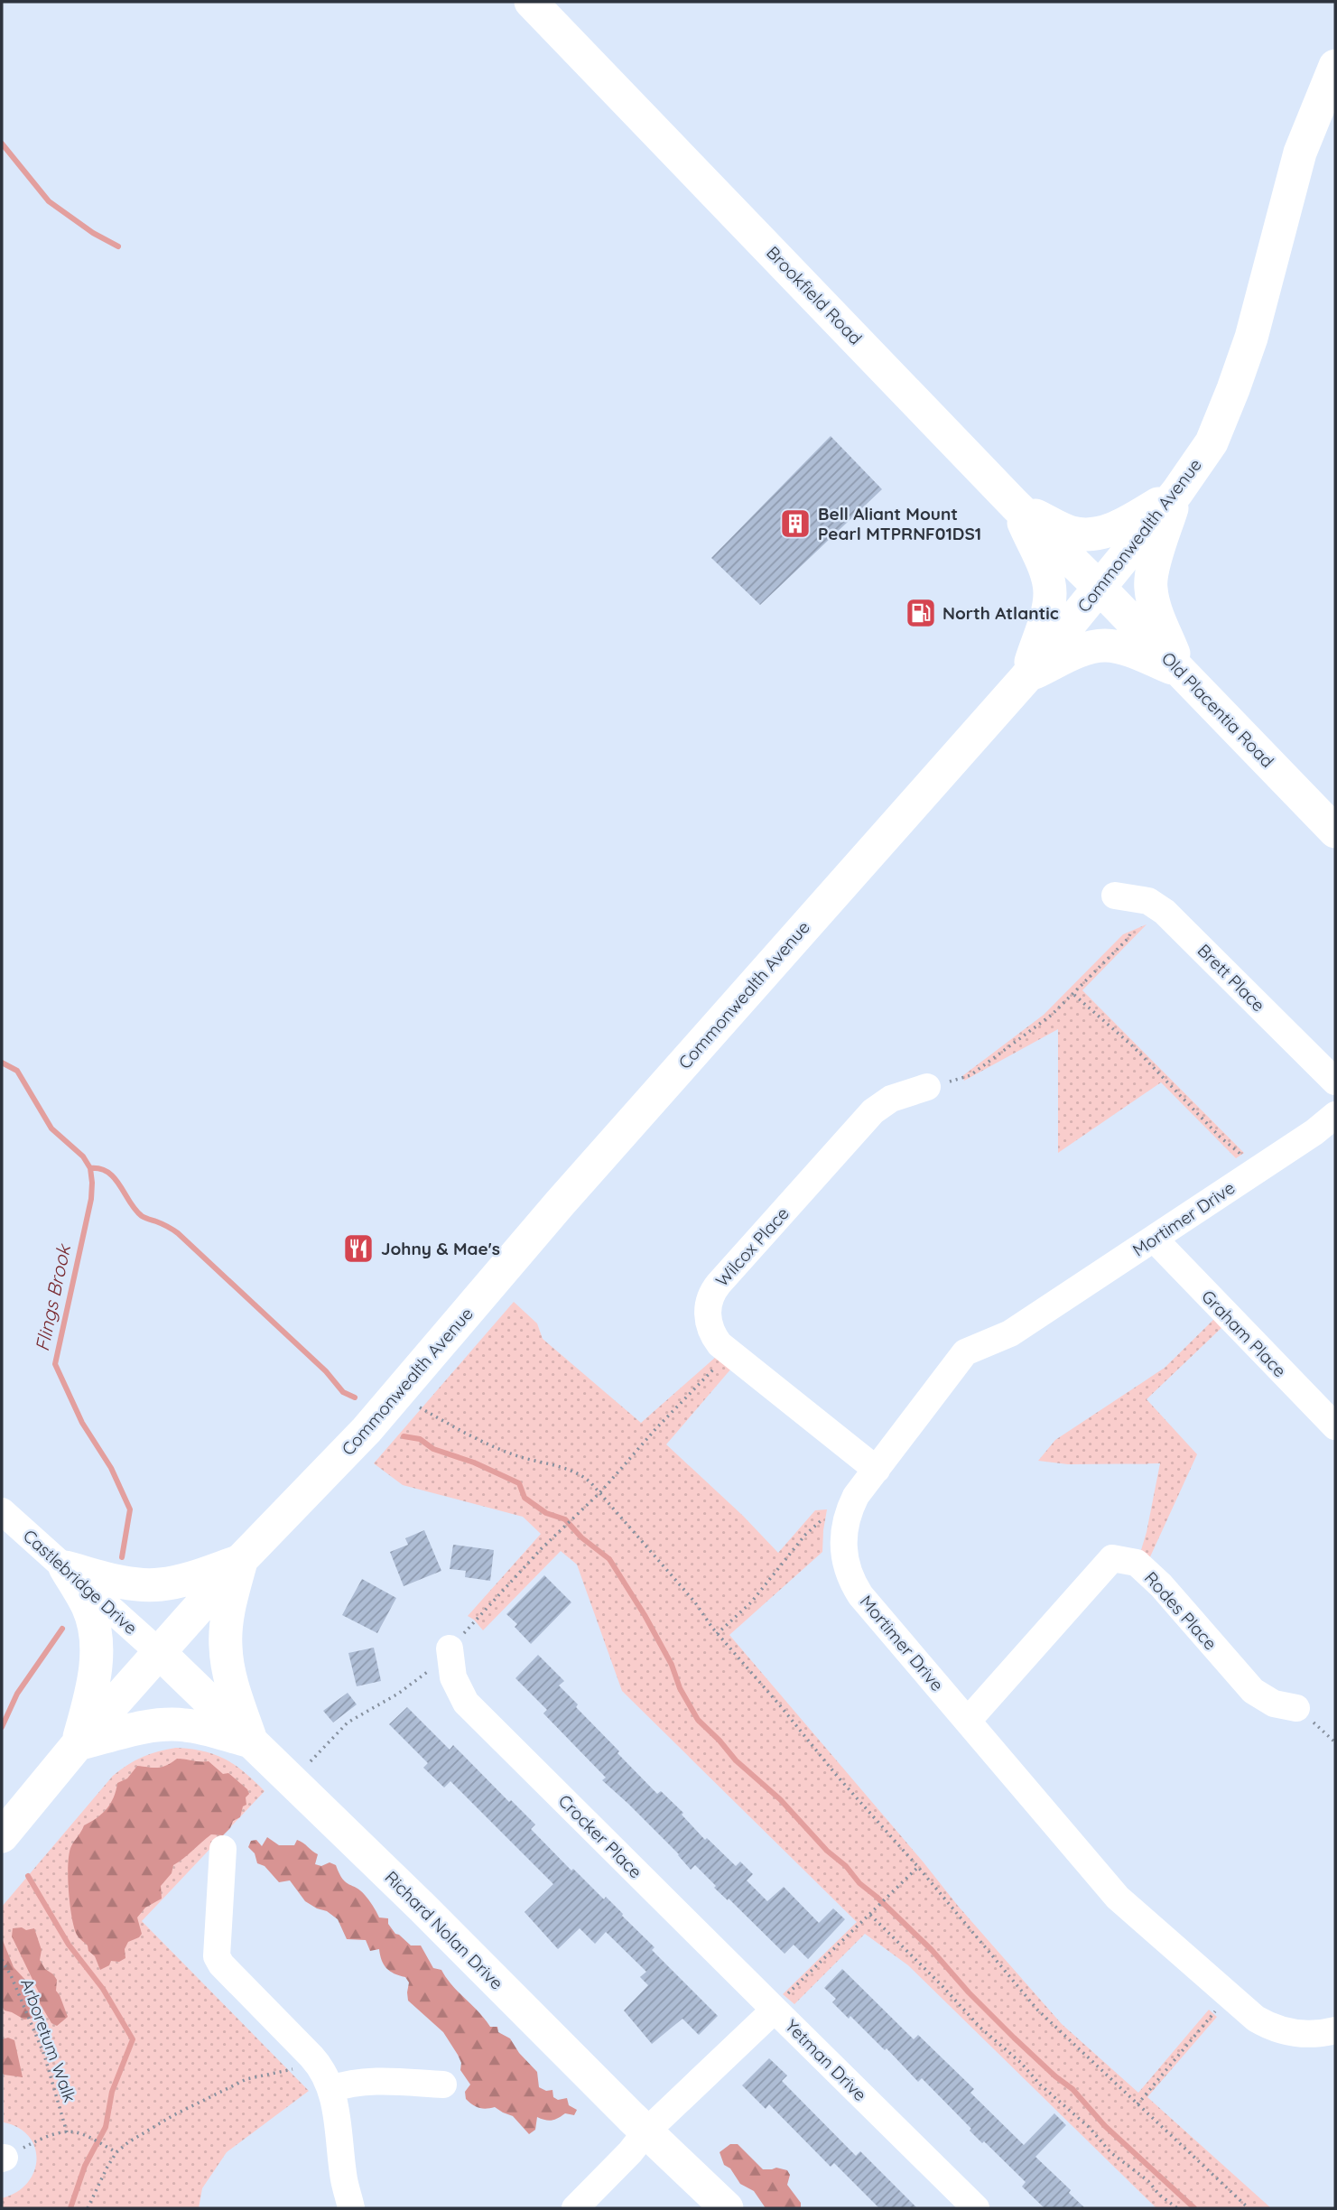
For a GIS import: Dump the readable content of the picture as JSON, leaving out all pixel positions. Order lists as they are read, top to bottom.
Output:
{
  "streets": {
    "main road": [
      "Brookfield Road",
      "Commonwealth Avenue",
      "Old Placentia Road",
      "Richard Nolan Drive"
    ],
    "street": [
      "Brett Place",
      "Mortimer Drive",
      "Wilcox Place",
      "Graham Place",
      "Castlebridge Drive",
      "Rodes Place",
      "Crocker Place",
      "Yetman Drive"
    ],
    "path": ["Arboretum Walk"]
  },
  "crossings": [
    ["Brookfield Road", "Commonwealth Avenue"],
    ["Brookfield Road", "Old Placentia Road"],
    ["Commonwealth Avenue", "Old Placentia Road"],
    ["Commonwealth Avenue", "Castlebridge Drive"],
    ["Commonwealth Avenue", "Richard Nolan Drive"],
    ["Mortimer Drive", "Wilcox Place"],
    ["Mortimer Drive", "Graham Place"],
    ["Mortimer Drive", "Rodes Place"],
    ["Castlebridge Drive", "Richard Nolan Drive"],
    ["Crocker Place", "Yetman Drive"],
    ["Richard Nolan Drive", "Yetman Drive"]
  ],
  "water": ["Flings Brook"],
  "places": {
    "building": ["Bell Aliant Mount Pearl MTPRNF01DS1"],
    "fuel station": ["North Atlantic"],
    "restaurant": ["Johny & Mae's"]
  }
}
